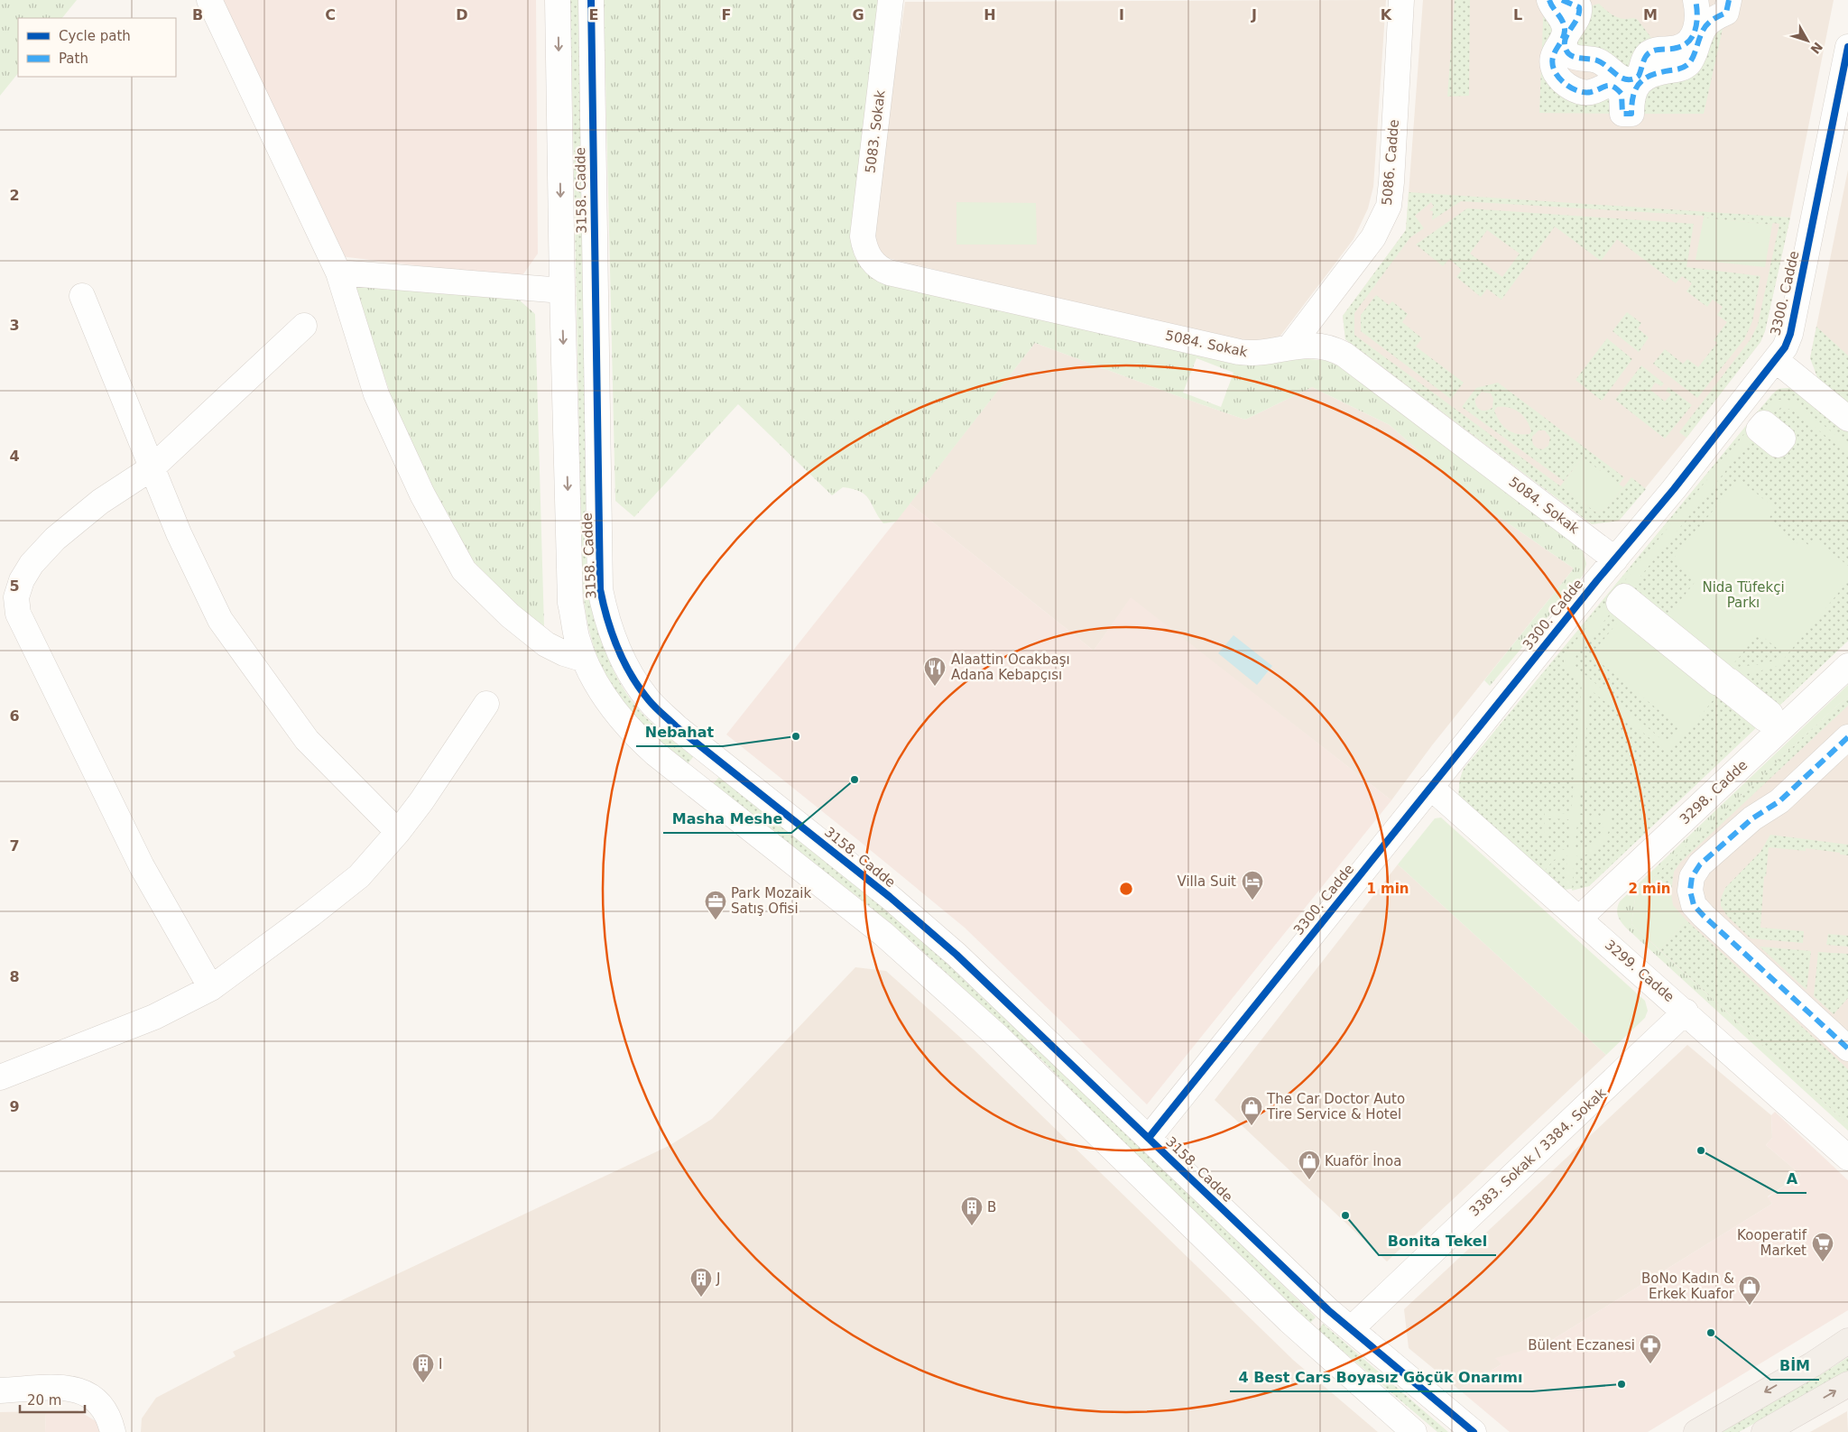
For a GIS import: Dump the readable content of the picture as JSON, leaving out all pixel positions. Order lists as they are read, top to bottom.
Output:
{
  "streets": {
    "street": [
      "5083. Sokak",
      "5086. Cadde",
      "3158. Cadde",
      "3300. Cadde",
      "5084. Sokak",
      "3298. Cadde",
      "3299. Cadde",
      "3383. Sokak / 3384. Sokak"
    ]
  },
  "crossings": [
    ["5083. Sokak", "5084. Sokak"],
    ["5086. Cadde", "5084. Sokak"],
    ["3158. Cadde", "3300. Cadde"],
    ["3158. Cadde", "3383. Sokak / 3384. Sokak"],
    ["3300. Cadde", "5084. Sokak"],
    ["3300. Cadde", "3299. Cadde"],
    ["3298. Cadde", "3299. Cadde"],
    ["3299. Cadde", "3383. Sokak / 3384. Sokak"]
  ],
  "parks": ["Nida Tüfekçi Parkı"],
  "places": {
    "restaurant": ["Alaattin Ocakbaşı Adana Kebapçısı"],
    "other": [
      "Nebahat",
      "Masha Meshe",
      "A",
      "Bonita Tekel",
      "BİM",
      "4 Best Cars Boyasız Göçük Onarımı"
    ],
    "hotel": ["Villa Suit"],
    "office": ["Park Mozaik Satış Ofisi"],
    "shop": ["The Car Doctor Auto Tire Service & Hotel", "Kuaför İnoa", "BoNo Kadın & Erkek Kuafor"],
    "building": ["B", "J", "I"],
    "supermarket": ["Kooperatif Market"],
    "pharmacy": ["Bülent Eczanesi"]
  },
  "legend": ["Cycle path", "Path"],
  "scale_bar": "20 m",
  "north": "bottom right",
  "grid": {
    "columns": [
      "B",
      "C",
      "D",
      "E",
      "F",
      "G",
      "H",
      "I",
      "J",
      "K",
      "L",
      "M"
    ],
    "rows": [
      "2",
      "3",
      "4",
      "5",
      "6",
      "7",
      "8",
      "9"
    ]
  },
  "rings": ["1 min", "2 min"]
}
